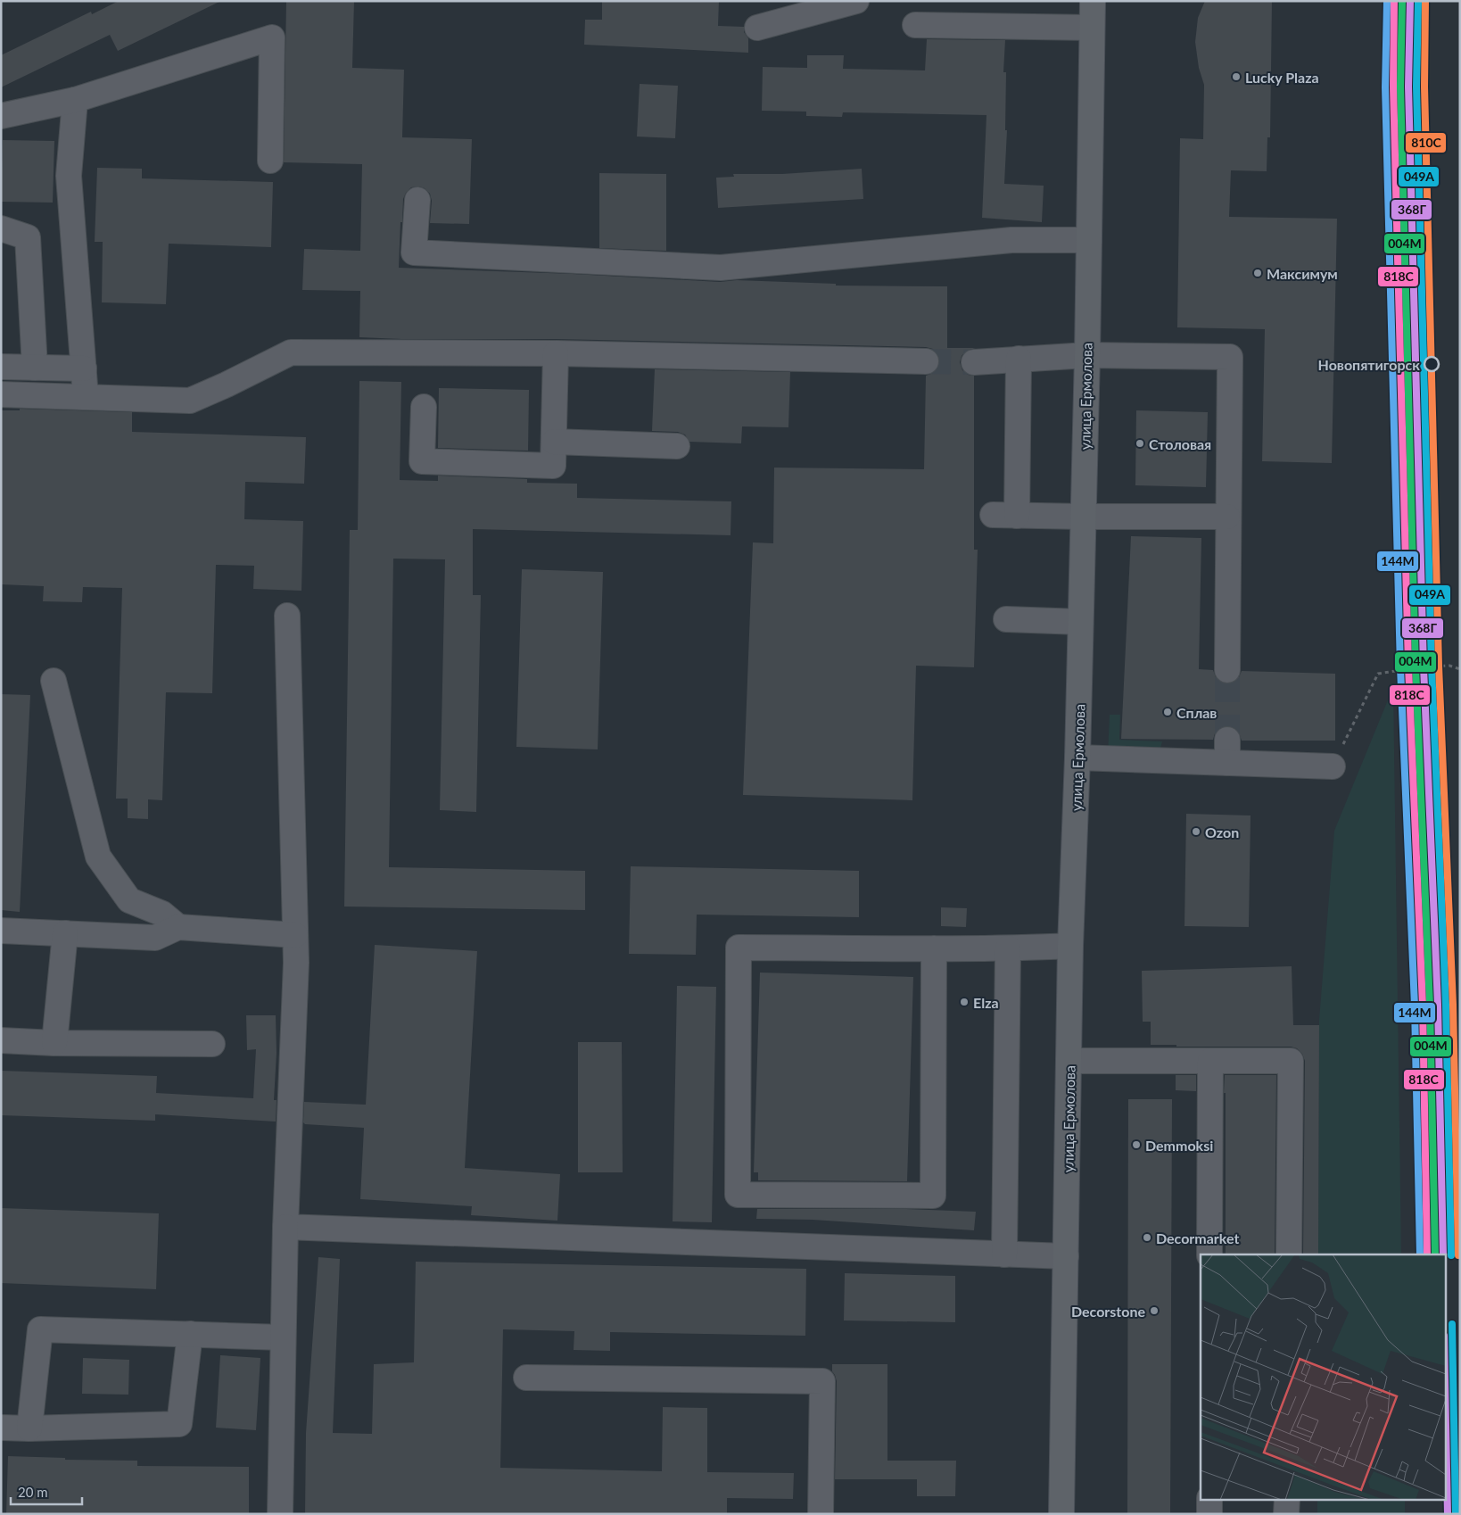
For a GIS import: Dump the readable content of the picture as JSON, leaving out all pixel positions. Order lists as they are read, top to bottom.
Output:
{
  "streets": {
    "main road": ["улица Ермолова"]
  },
  "places": [
    "Lucky Plaza",
    "Максимум",
    "Новопятигорск",
    "Столовая",
    "Сплав",
    "Ozon",
    "Elza",
    "Demmoksi",
    "Decormarket",
    "Decorstone"
  ],
  "lines": [
    "transit line 368Г",
    "transit line 004М",
    "transit line 049А",
    "transit line 818С",
    "transit line 810С",
    "transit line 144М"
  ],
  "scale_bar": "20 m"
}
